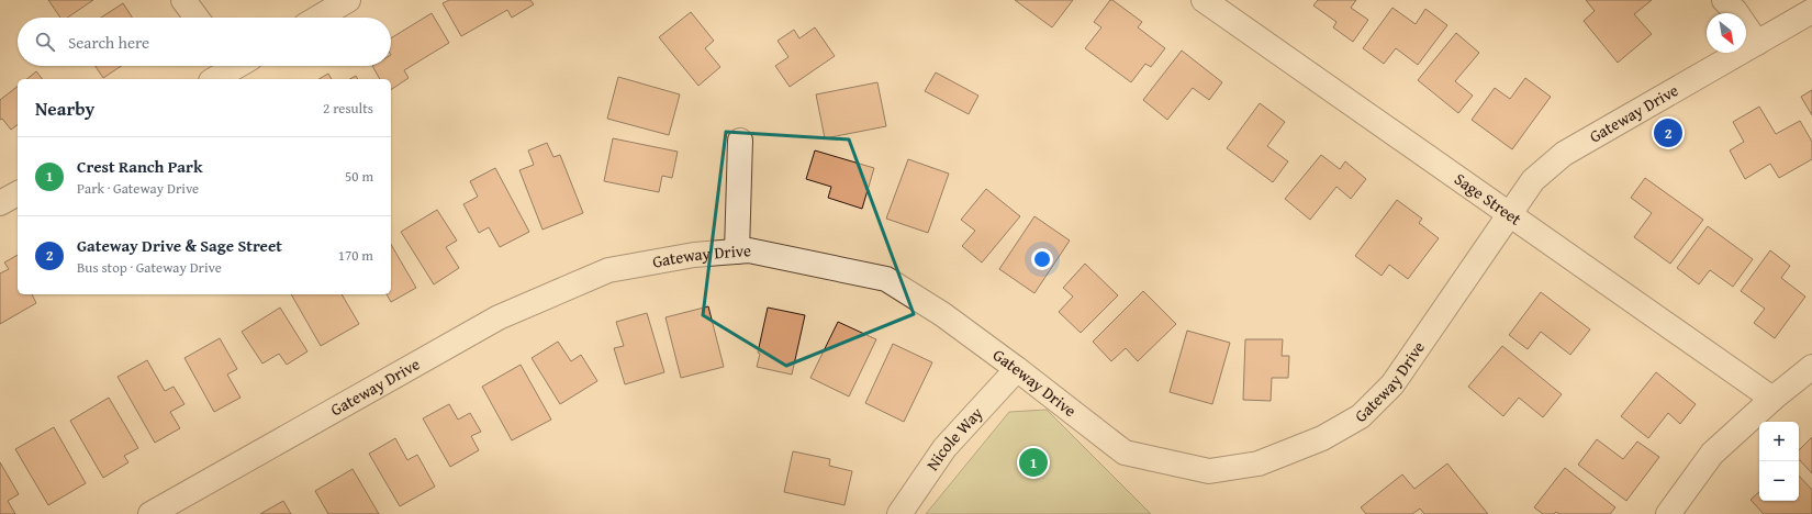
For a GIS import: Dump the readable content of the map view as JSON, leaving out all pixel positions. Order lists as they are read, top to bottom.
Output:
{
  "streets": {
    "street": ["Gateway Drive", "Sage Street", "Nicole Way"]
  },
  "crossings": [
    ["Gateway Drive", "Sage Street"],
    ["Gateway Drive", "Nicole Way"]
  ],
  "north": "bottom right",
  "page": {
    "search": "Search here",
    "heading": ["Nearby", "2 results"],
    "pins": ["2", "1"],
    "list": [
      {
        "mark": "1",
        "name": "Crest Ranch Park",
        "note": "Park · Gateway Drive",
        "value": "50 m"
      },
      {
        "mark": "2",
        "name": "Gateway Drive & Sage Street",
        "note": "Bus stop · Gateway Drive",
        "value": "170 m"
      }
    ],
    "map_buttons": ["+", "−"]
  }
}
